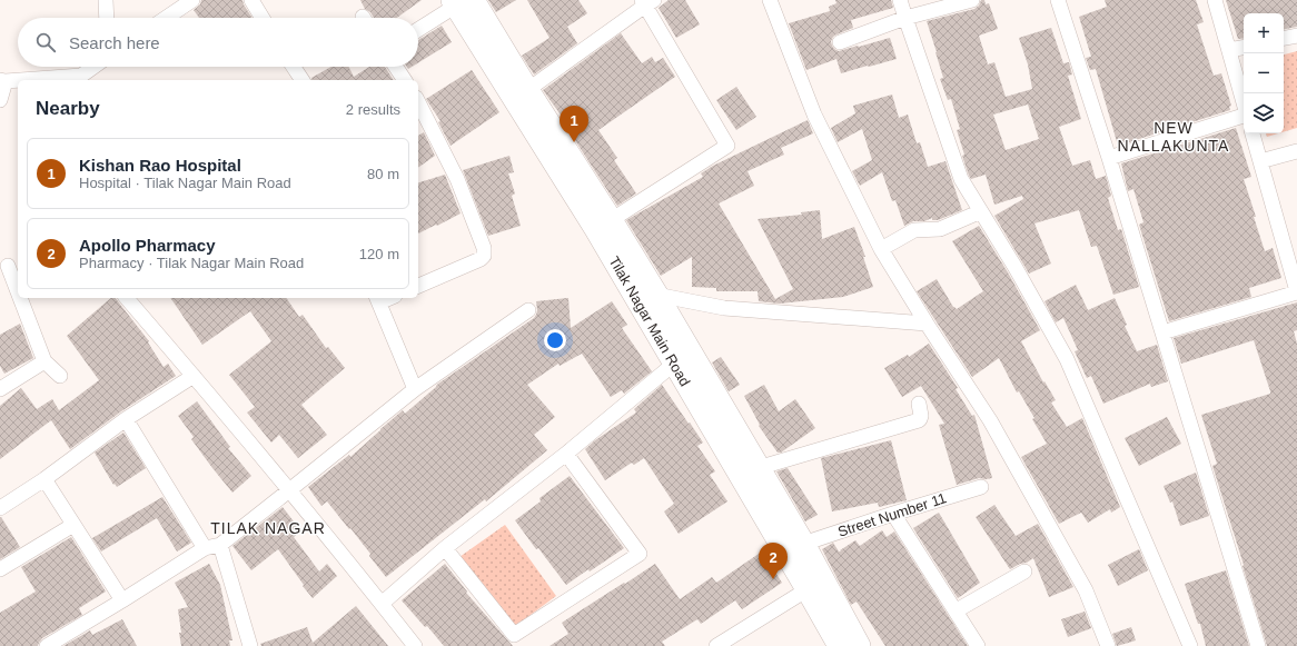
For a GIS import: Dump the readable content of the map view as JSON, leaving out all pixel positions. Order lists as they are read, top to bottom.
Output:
{
  "streets": {
    "main road": ["Tilak Nagar Main Road"],
    "street": ["Street Number 11"]
  },
  "crossings": [
    ["Tilak Nagar Main Road", "Street Number 11"]
  ],
  "districts": ["NEW NALLAKUNTA", "TILAK NAGAR"],
  "page": {
    "map_buttons": ["+", "−"],
    "search": "Search here",
    "heading": ["Nearby", "2 results"],
    "pins": ["1", "2"],
    "list": [
      {
        "mark": "1",
        "name": "Kishan Rao Hospital",
        "note": "Hospital · Tilak Nagar Main Road",
        "value": "80 m"
      },
      {
        "mark": "2",
        "name": "Apollo Pharmacy",
        "note": "Pharmacy · Tilak Nagar Main Road",
        "value": "120 m"
      }
    ]
  }
}
